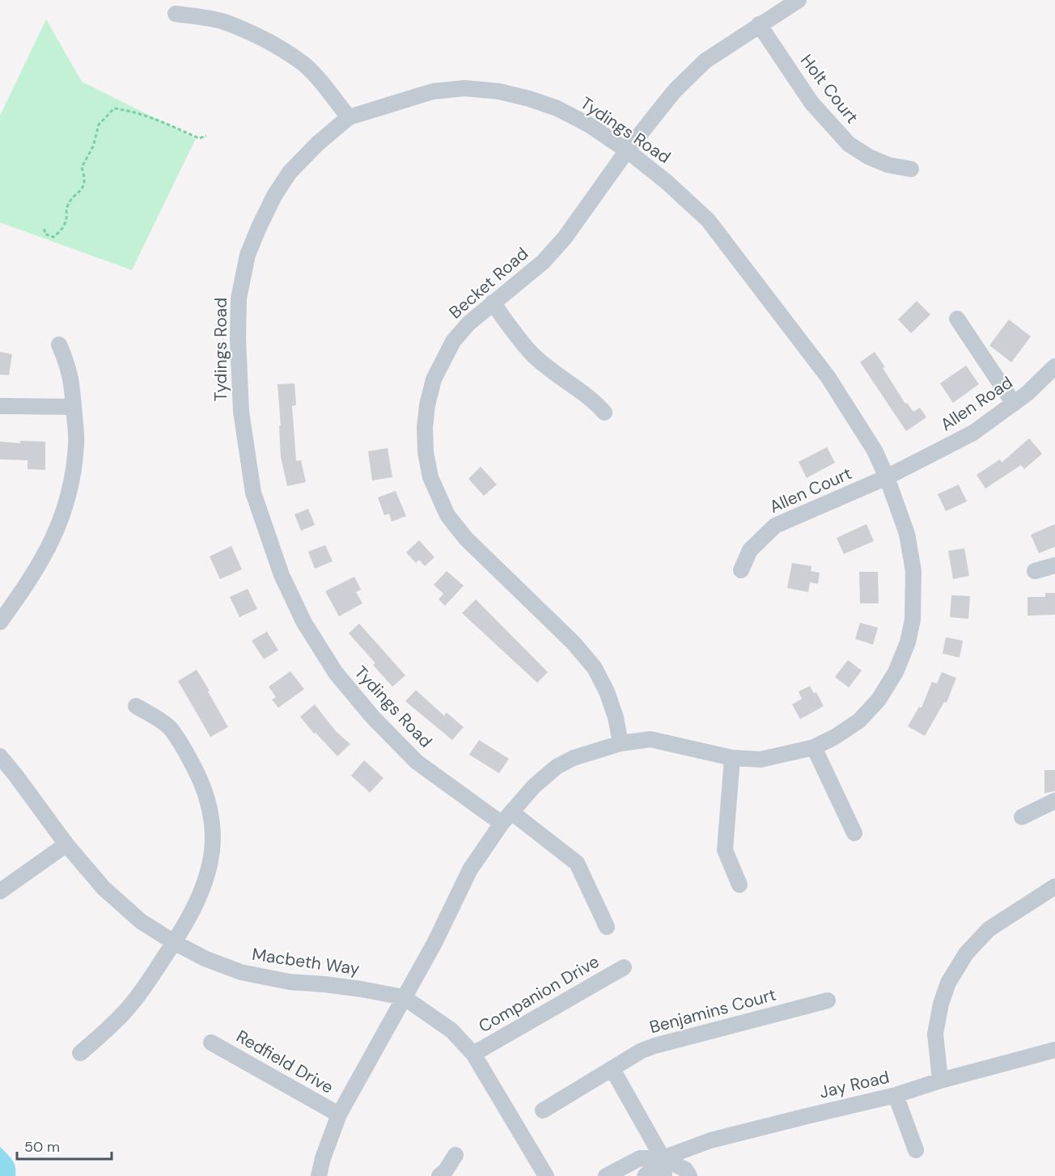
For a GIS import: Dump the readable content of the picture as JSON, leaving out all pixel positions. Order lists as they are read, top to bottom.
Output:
{
  "streets": {
    "street": [
      "Holt Court",
      "Tydings Road",
      "Becket Road",
      "Allen Road",
      "Allen Court",
      "Macbeth Way",
      "Companion Drive",
      "Benjamins Court",
      "Redfield Drive",
      "Jay Road"
    ]
  },
  "crossings": [
    ["Holt Court", "Becket Road"],
    ["Tydings Road", "Becket Road"],
    ["Tydings Road", "Allen Road"],
    ["Tydings Road", "Allen Court"],
    ["Tydings Road", "Macbeth Way"],
    ["Tydings Road", "Redfield Drive"],
    ["Allen Road", "Allen Court"],
    ["Macbeth Way", "Companion Drive"]
  ],
  "scale_bar": "50 m"
}
